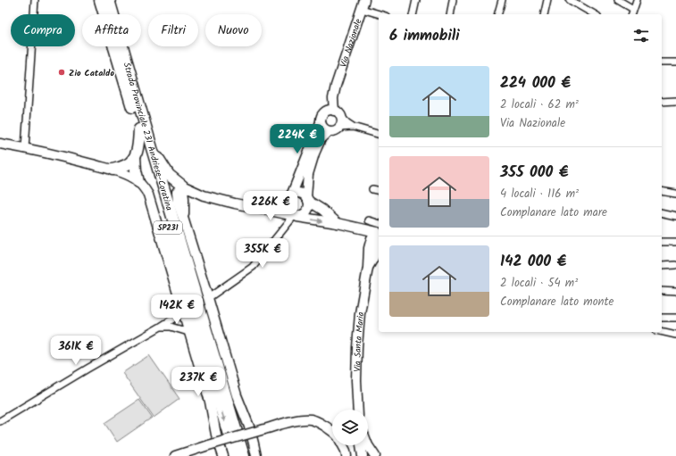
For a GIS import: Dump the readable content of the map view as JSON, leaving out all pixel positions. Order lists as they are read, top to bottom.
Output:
{
  "streets": {
    "highway": ["Strada Provinciale 231 Andriese-Coratina", "SP231"],
    "street": ["Via Nazionale", "Via Santa Maria"]
  },
  "places": ["Zio Cataldo"],
  "page": {
    "chip": [
      "Compra",
      "Affitta",
      "Filtri",
      "Nuovo"
    ],
    "heading": "6 immobili",
    "list": [
      {
        "name": "224 000 €",
        "note": "2 locali · 62 m² · Via Nazionale"
      },
      {
        "name": "355 000 €",
        "note": "4 locali · 116 m² · Complanare lato mare"
      },
      {
        "name": "142 000 €",
        "note": "2 locali · 54 m² · Complanare lato monte"
      }
    ],
    "price": [
      "224K €",
      "226K €",
      "355K €",
      "142K €",
      "361K €",
      "237K €"
    ]
  }
}
